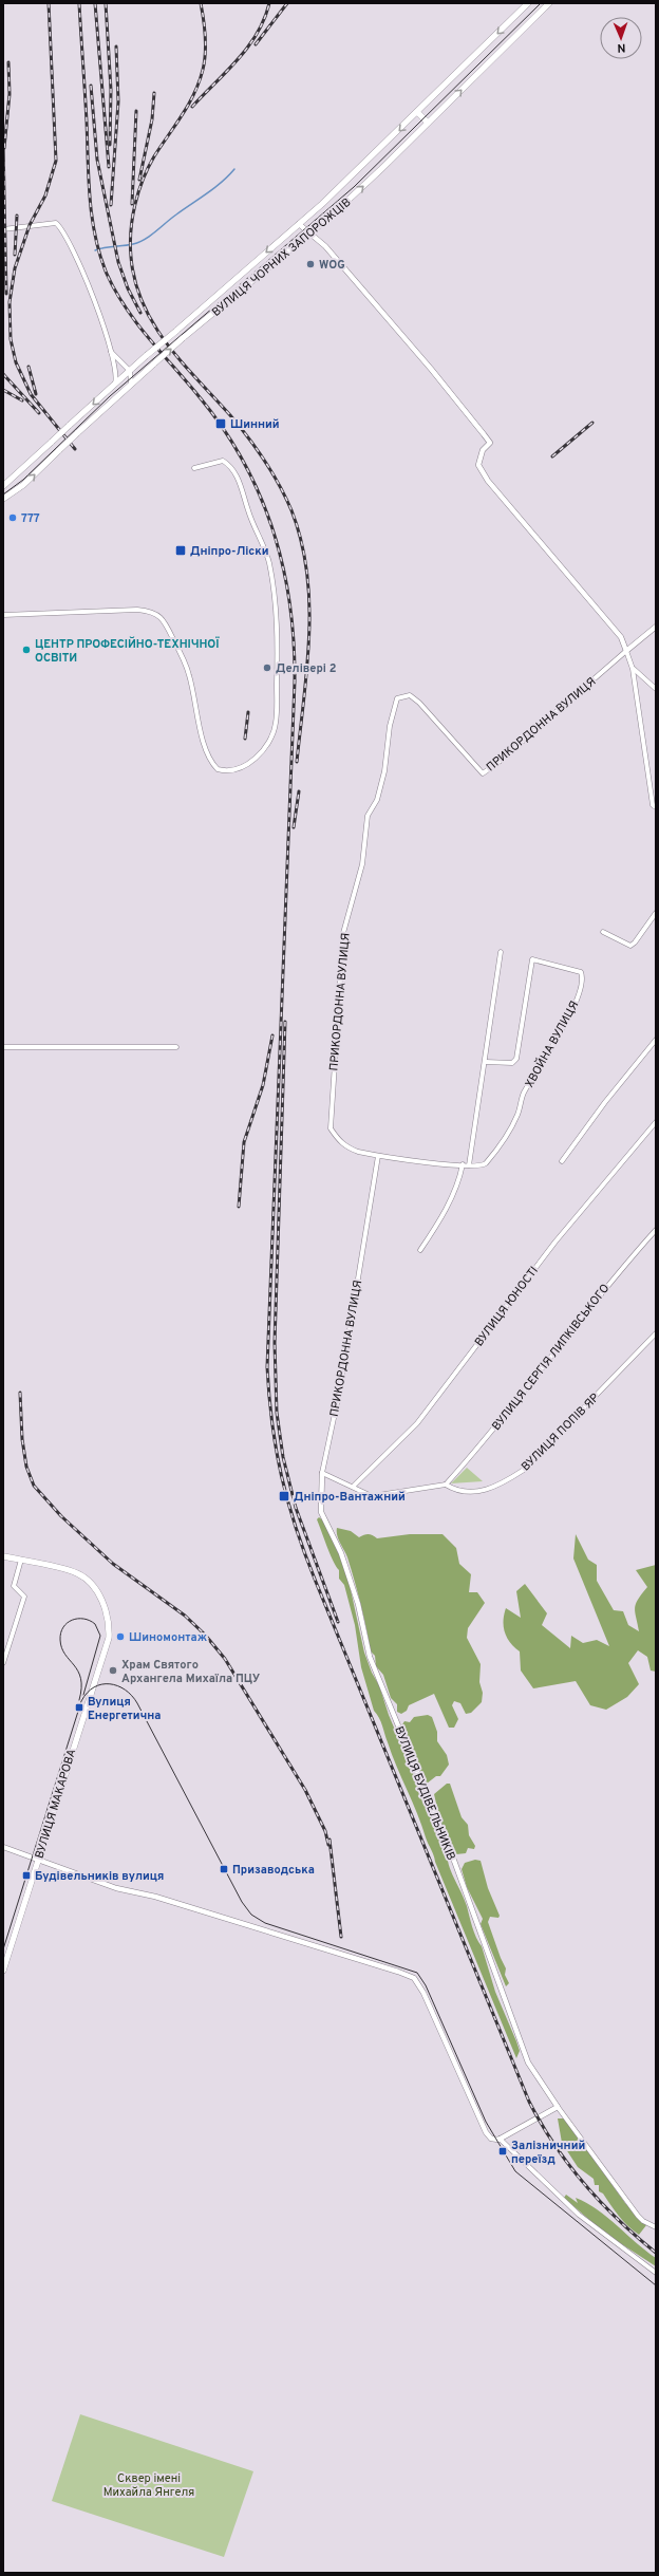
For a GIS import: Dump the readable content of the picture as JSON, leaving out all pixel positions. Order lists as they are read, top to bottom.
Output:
{
  "streets": {
    "main road": ["ВУЛИЦЯ ЧОРНИХ ЗАПОРОЖЦІВ", "ВУЛИЦЯ МАКАРОВА"],
    "street": [
      "ПРИКОРДОННА ВУЛИЦЯ",
      "ХВОЙНА ВУЛИЦЯ",
      "ВУЛИЦЯ ЮНОСТІ",
      "ВУЛИЦЯ СЕРГІЯ ЛИПКІВСЬКОГО",
      "ВУЛИЦЯ ПОПІВ ЯР",
      "ВУЛИЦЯ БУДІВЕЛЬНИКІВ"
    ]
  },
  "crossings": [
    ["ПРИКОРДОННА ВУЛИЦЯ", "ВУЛИЦЯ БУДІВЕЛЬНИКІВ"],
    ["ВУЛИЦЯ СЕРГІЯ ЛИПКІВСЬКОГО", "ВУЛИЦЯ ПОПІВ ЯР"]
  ],
  "parks": ["Сквер імені Михайла Янгеля"],
  "places": {
    "other": [
      "WOG",
      "777",
      "ЦЕНТР ПРОФЕСІЙНО-ТЕХНІЧНОЇ ОСВІТИ",
      "Делівері 2",
      "Шиномонтаж",
      "Храм Святого Архангела Михаїла ПЦУ"
    ],
    "transit": [
      "Шинний",
      "Дніпро-Ліски",
      "Дніпро-Вантажний",
      "Вулиця Енергетична",
      "Призаводська",
      "Будівельників вулиця",
      "Залізничний переїзд"
    ]
  },
  "north": "bottom"
}
